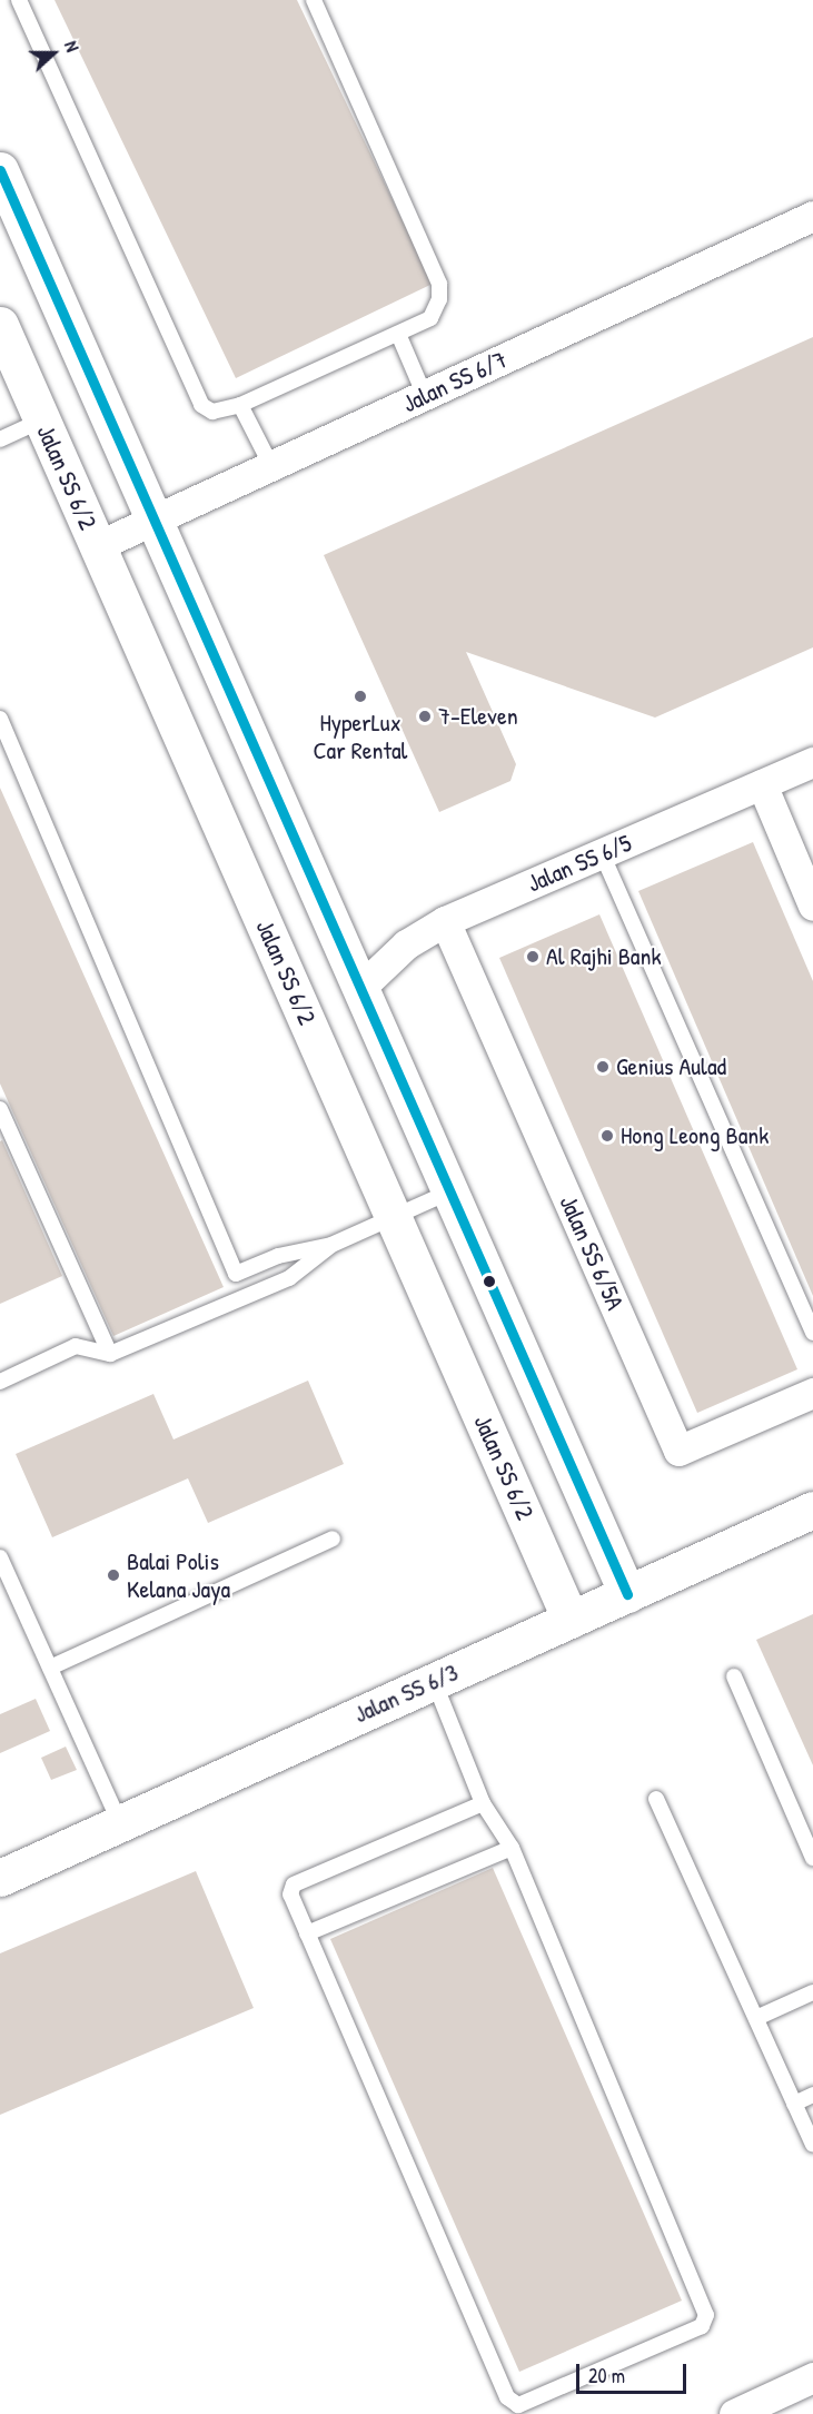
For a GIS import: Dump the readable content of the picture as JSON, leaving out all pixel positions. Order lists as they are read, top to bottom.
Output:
{
  "streets": {
    "street": [
      "Jalan SS 6/7",
      "Jalan SS 6/2",
      "Jalan SS 6/5",
      "Jalan SS 6/5A",
      "Jalan SS 6/3"
    ]
  },
  "crossings": [
    ["Jalan SS 6/7", "Jalan SS 6/2"],
    ["Jalan SS 6/2", "Jalan SS 6/3"],
    ["Jalan SS 6/5", "Jalan SS 6/5A"]
  ],
  "places": [
    "HyperLux Car Rental",
    "7-Eleven",
    "Al Rajhi Bank",
    "Genius Aulad",
    "Hong Leong Bank",
    "Balai Polis Kelana Jaya"
  ],
  "scale_bar": "20 m",
  "north": "right"
}
